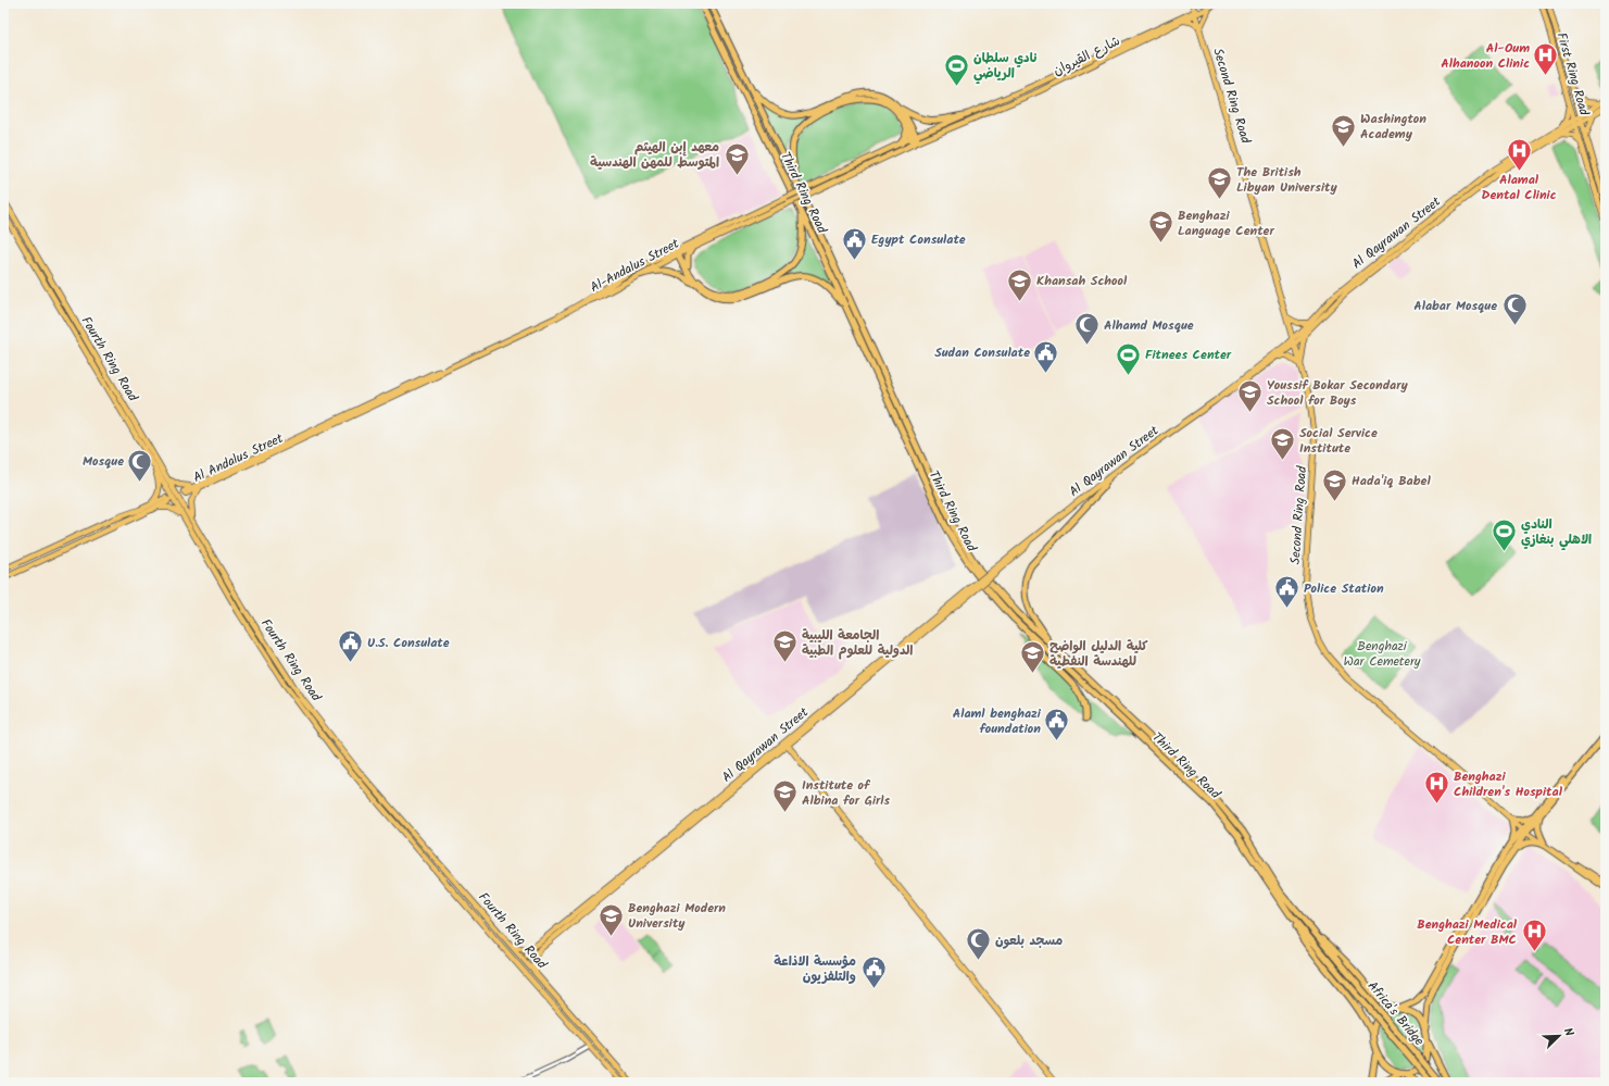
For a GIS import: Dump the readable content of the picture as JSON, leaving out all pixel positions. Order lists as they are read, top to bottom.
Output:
{
  "streets": {
    "highway": ["Third Ring Road", "Africa's Bridge"],
    "main road": [
      "شارع القيروان",
      "First Ring Road",
      "Second Ring Road",
      "Al Qayrawan Street",
      "Al-Andalus Street",
      "Fourth Ring Road",
      "Al Andalus Street"
    ]
  },
  "crossings": [
    ["شارع القيروان", "Al-Andalus Street"],
    ["First Ring Road", "Al Qayrawan Street"],
    ["Second Ring Road", "Al Qayrawan Street"],
    ["Third Ring Road", "Africa's Bridge"],
    ["Al-Andalus Street", "Al Andalus Street"]
  ],
  "parks": ["Benghazi War Cemetery"],
  "places": {
    "hospital": [
      "Al-Oum Alhanoon Clinic",
      "Alamal Dental Clinic",
      "Benghazi Children's Hospital",
      "Benghazi Medical Center BMC"
    ],
    "sports": ["نادي سلطان الرياضي", "Fitnees Center", "النادي الاهلي بنغازي"],
    "school or university": [
      "Washington Academy",
      "معهد إبن الهيثم المتوسط للمهن الهندسية",
      "The British Libyan University",
      "Benghazi Language Center",
      "Khansah School",
      "Youssif Bokar Secondary School for Boys",
      "Social Service Institute",
      "Hada'iq Babel",
      "الجامعة الليبية الدولية للعلوم الطبية",
      "كلية الدليل الواضح للهندسة النفطية",
      "Institute of Albina for Girls",
      "Benghazi Modern University"
    ],
    "public building": [
      "Egypt Consulate",
      "Sudan Consulate",
      "Police Station",
      "U.S. Consulate",
      "Alaml benghazi foundation",
      "مؤسسة الاذاعة والتلفزيون"
    ],
    "mosque": [
      "Alabar Mosque",
      "Alhamd Mosque",
      "Mosque",
      "مسجد بلعون"
    ]
  },
  "north": "top right"
}
